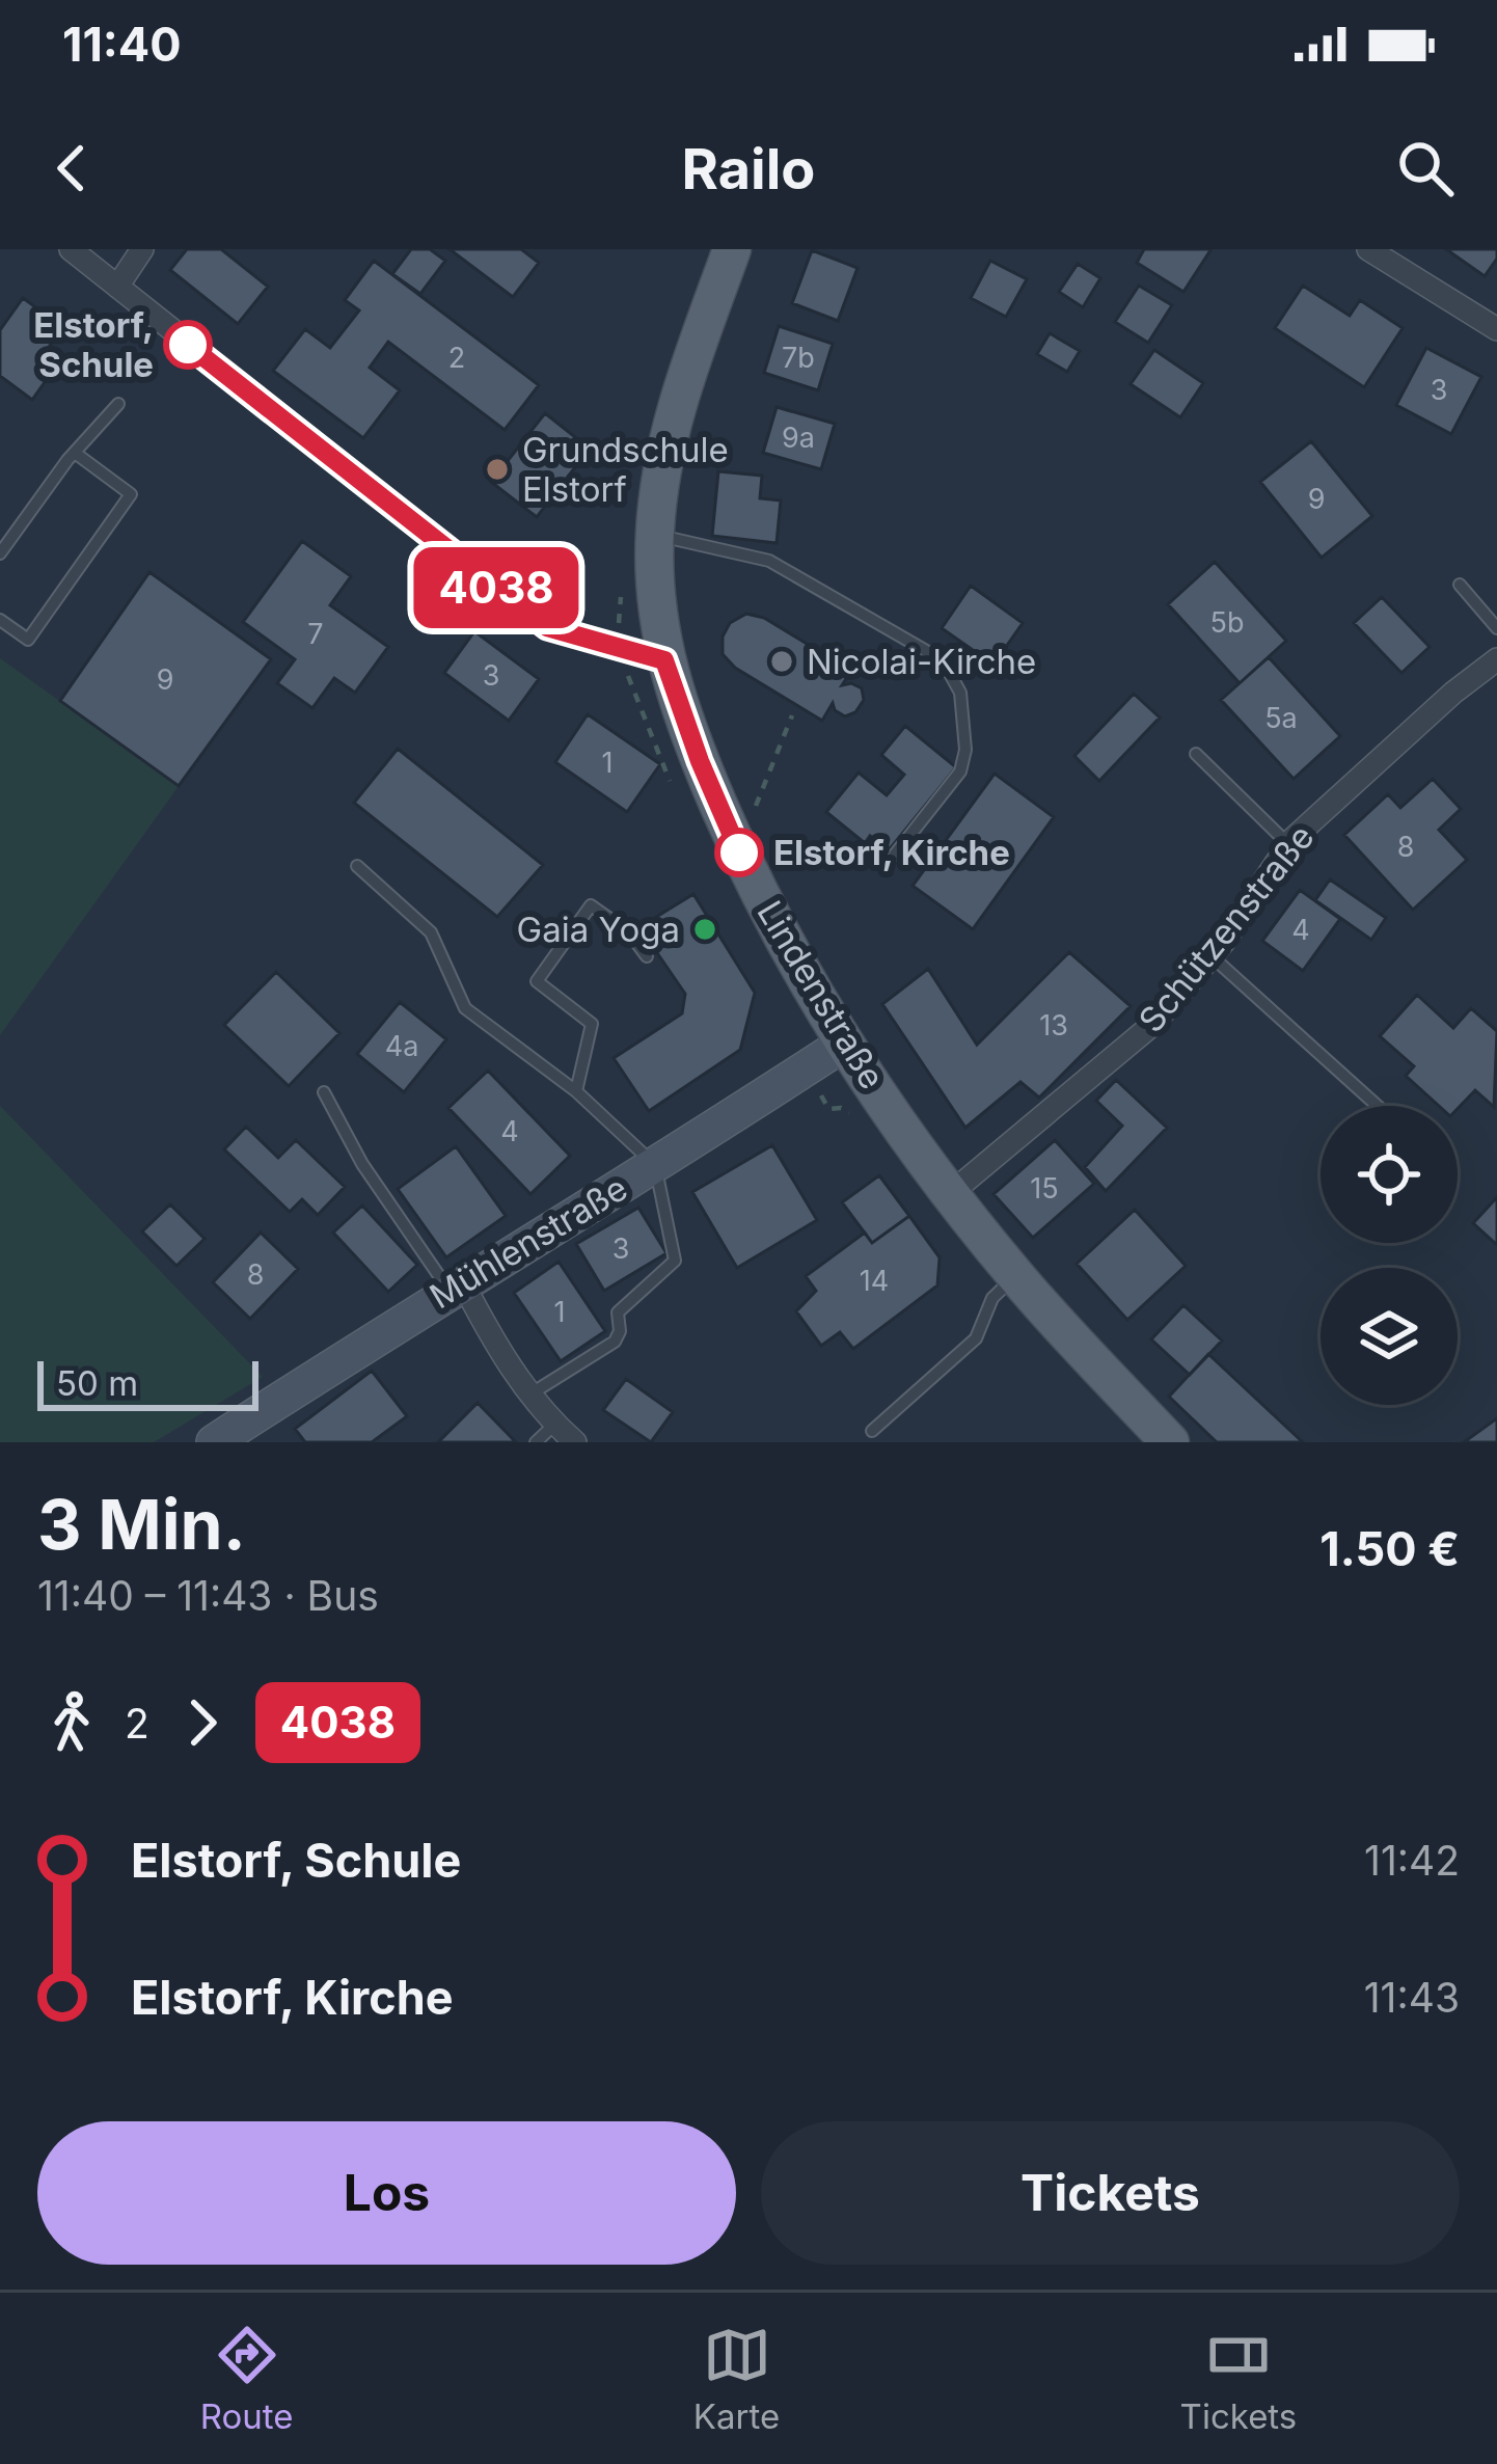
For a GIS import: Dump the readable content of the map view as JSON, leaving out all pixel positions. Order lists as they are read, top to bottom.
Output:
{
  "streets": {
    "main road": ["Lindenstraße", "Mühlenstraße"],
    "street": ["Schützenstraße"]
  },
  "crossings": [
    ["Schützenstraße", "Lindenstraße"],
    ["Lindenstraße", "Mühlenstraße"]
  ],
  "places": [
    "Elstorf, Schule",
    "Grundschule Elstorf",
    "Nicolai-Kirche",
    "Elstorf, Kirche",
    "Gaia Yoga"
  ],
  "lines": ["bus line 4038"],
  "house_numbers": [
    "2",
    "7b",
    "3",
    "9a",
    "9",
    "5b",
    "7",
    "3",
    "9",
    "5a",
    "1",
    "8",
    "4",
    "13",
    "4a",
    "4",
    "15",
    "3",
    "8",
    "14",
    "1"
  ],
  "scale_bar": "50 m",
  "page": {
    "status": "11:40",
    "header": "Railo",
    "on_map": "4038",
    "scale": "50 m",
    "heading": ["3 Min.", "11:40 – 11:43 · Bus", "1.50 €"],
    "legs": ["2", "4038"],
    "list": [
      {
        "name": "Elstorf, Schule",
        "value": "11:42"
      },
      {
        "name": "Elstorf, Kirche",
        "value": "11:43"
      }
    ],
    "buttons": ["Los", "Tickets"],
    "tabs": ["Route", "Karte", "Tickets"]
  }
}
